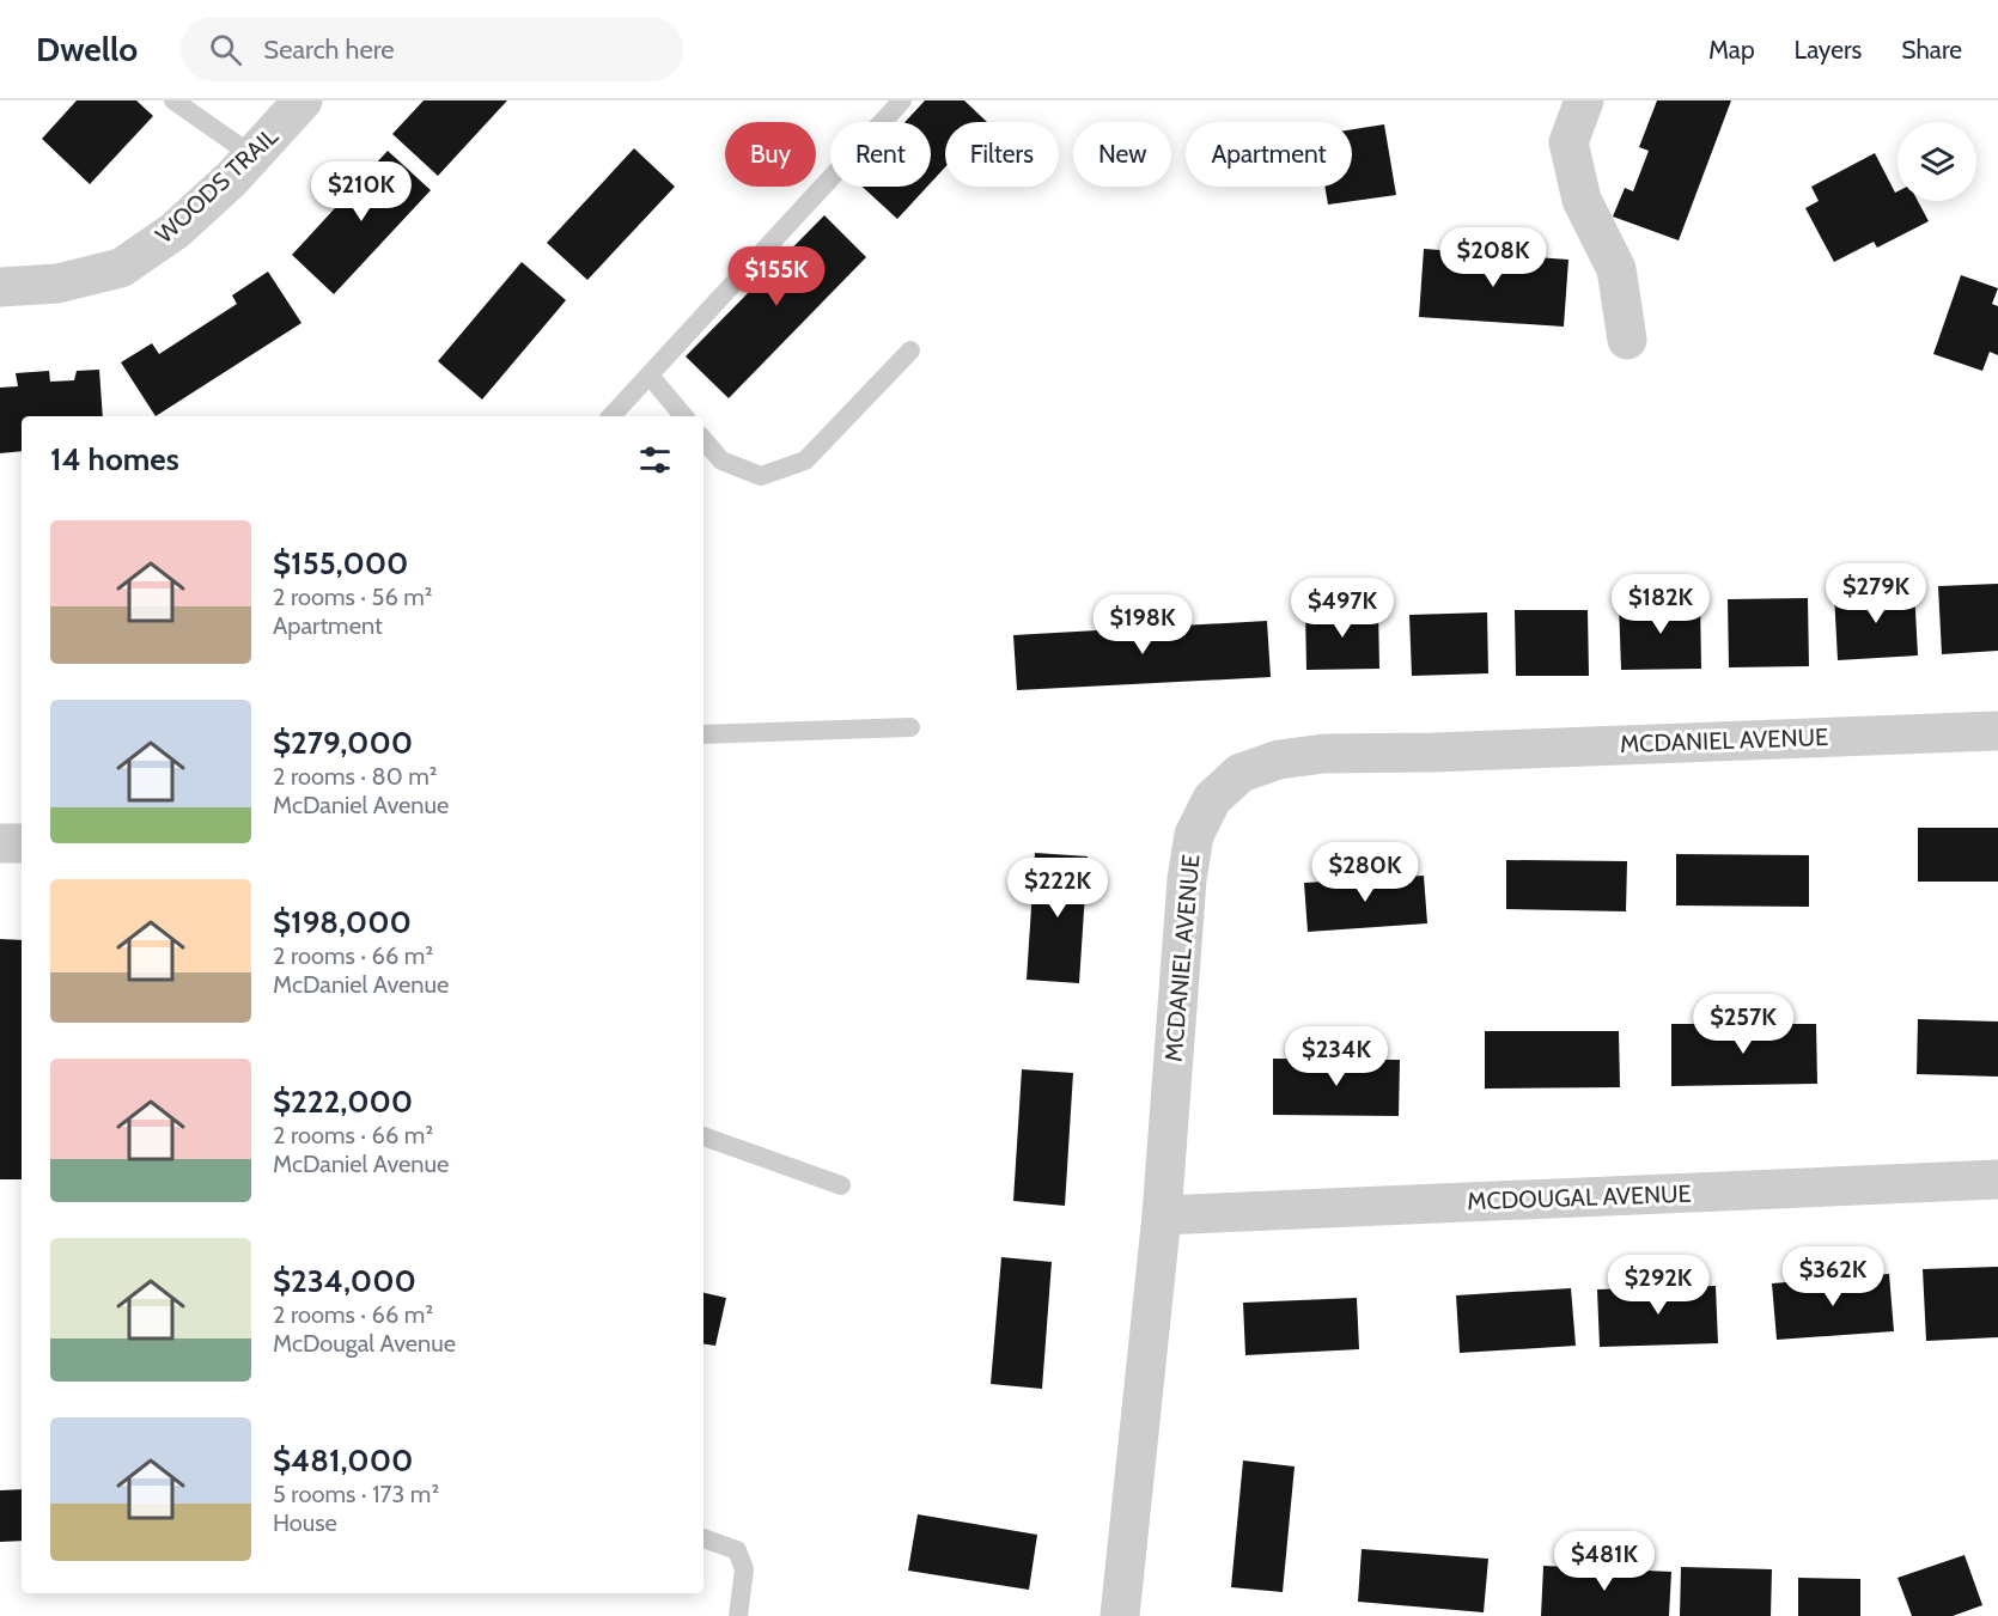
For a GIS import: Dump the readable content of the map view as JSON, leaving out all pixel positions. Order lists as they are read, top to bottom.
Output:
{
  "streets": {
    "street": ["WOODS TRAIL", "MCDANIEL AVENUE", "MCDOUGAL AVENUE"]
  },
  "crossings": [
    ["MCDANIEL AVENUE", "MCDOUGAL AVENUE"]
  ],
  "page": {
    "header": "Dwello",
    "search": "Search here",
    "nav": ["Map", "Layers", "Share"],
    "chip": [
      "Buy",
      "Rent",
      "Filters",
      "New",
      "Apartment"
    ],
    "price": [
      "$210K",
      "$208K",
      "$155K",
      "$279K",
      "$182K",
      "$497K",
      "$198K",
      "$280K",
      "$222K",
      "$257K",
      "$234K",
      "$362K",
      "$292K",
      "$481K"
    ],
    "heading": "14 homes",
    "list": [
      {
        "name": "$155,000",
        "note": "2 rooms · 56 m² · Apartment"
      },
      {
        "name": "$279,000",
        "note": "2 rooms · 80 m² · McDaniel Avenue"
      },
      {
        "name": "$198,000",
        "note": "2 rooms · 66 m² · McDaniel Avenue"
      },
      {
        "name": "$222,000",
        "note": "2 rooms · 66 m² · McDaniel Avenue"
      },
      {
        "name": "$234,000",
        "note": "2 rooms · 66 m² · McDougal Avenue"
      },
      {
        "name": "$481,000",
        "note": "5 rooms · 173 m² · House"
      }
    ]
  }
}
